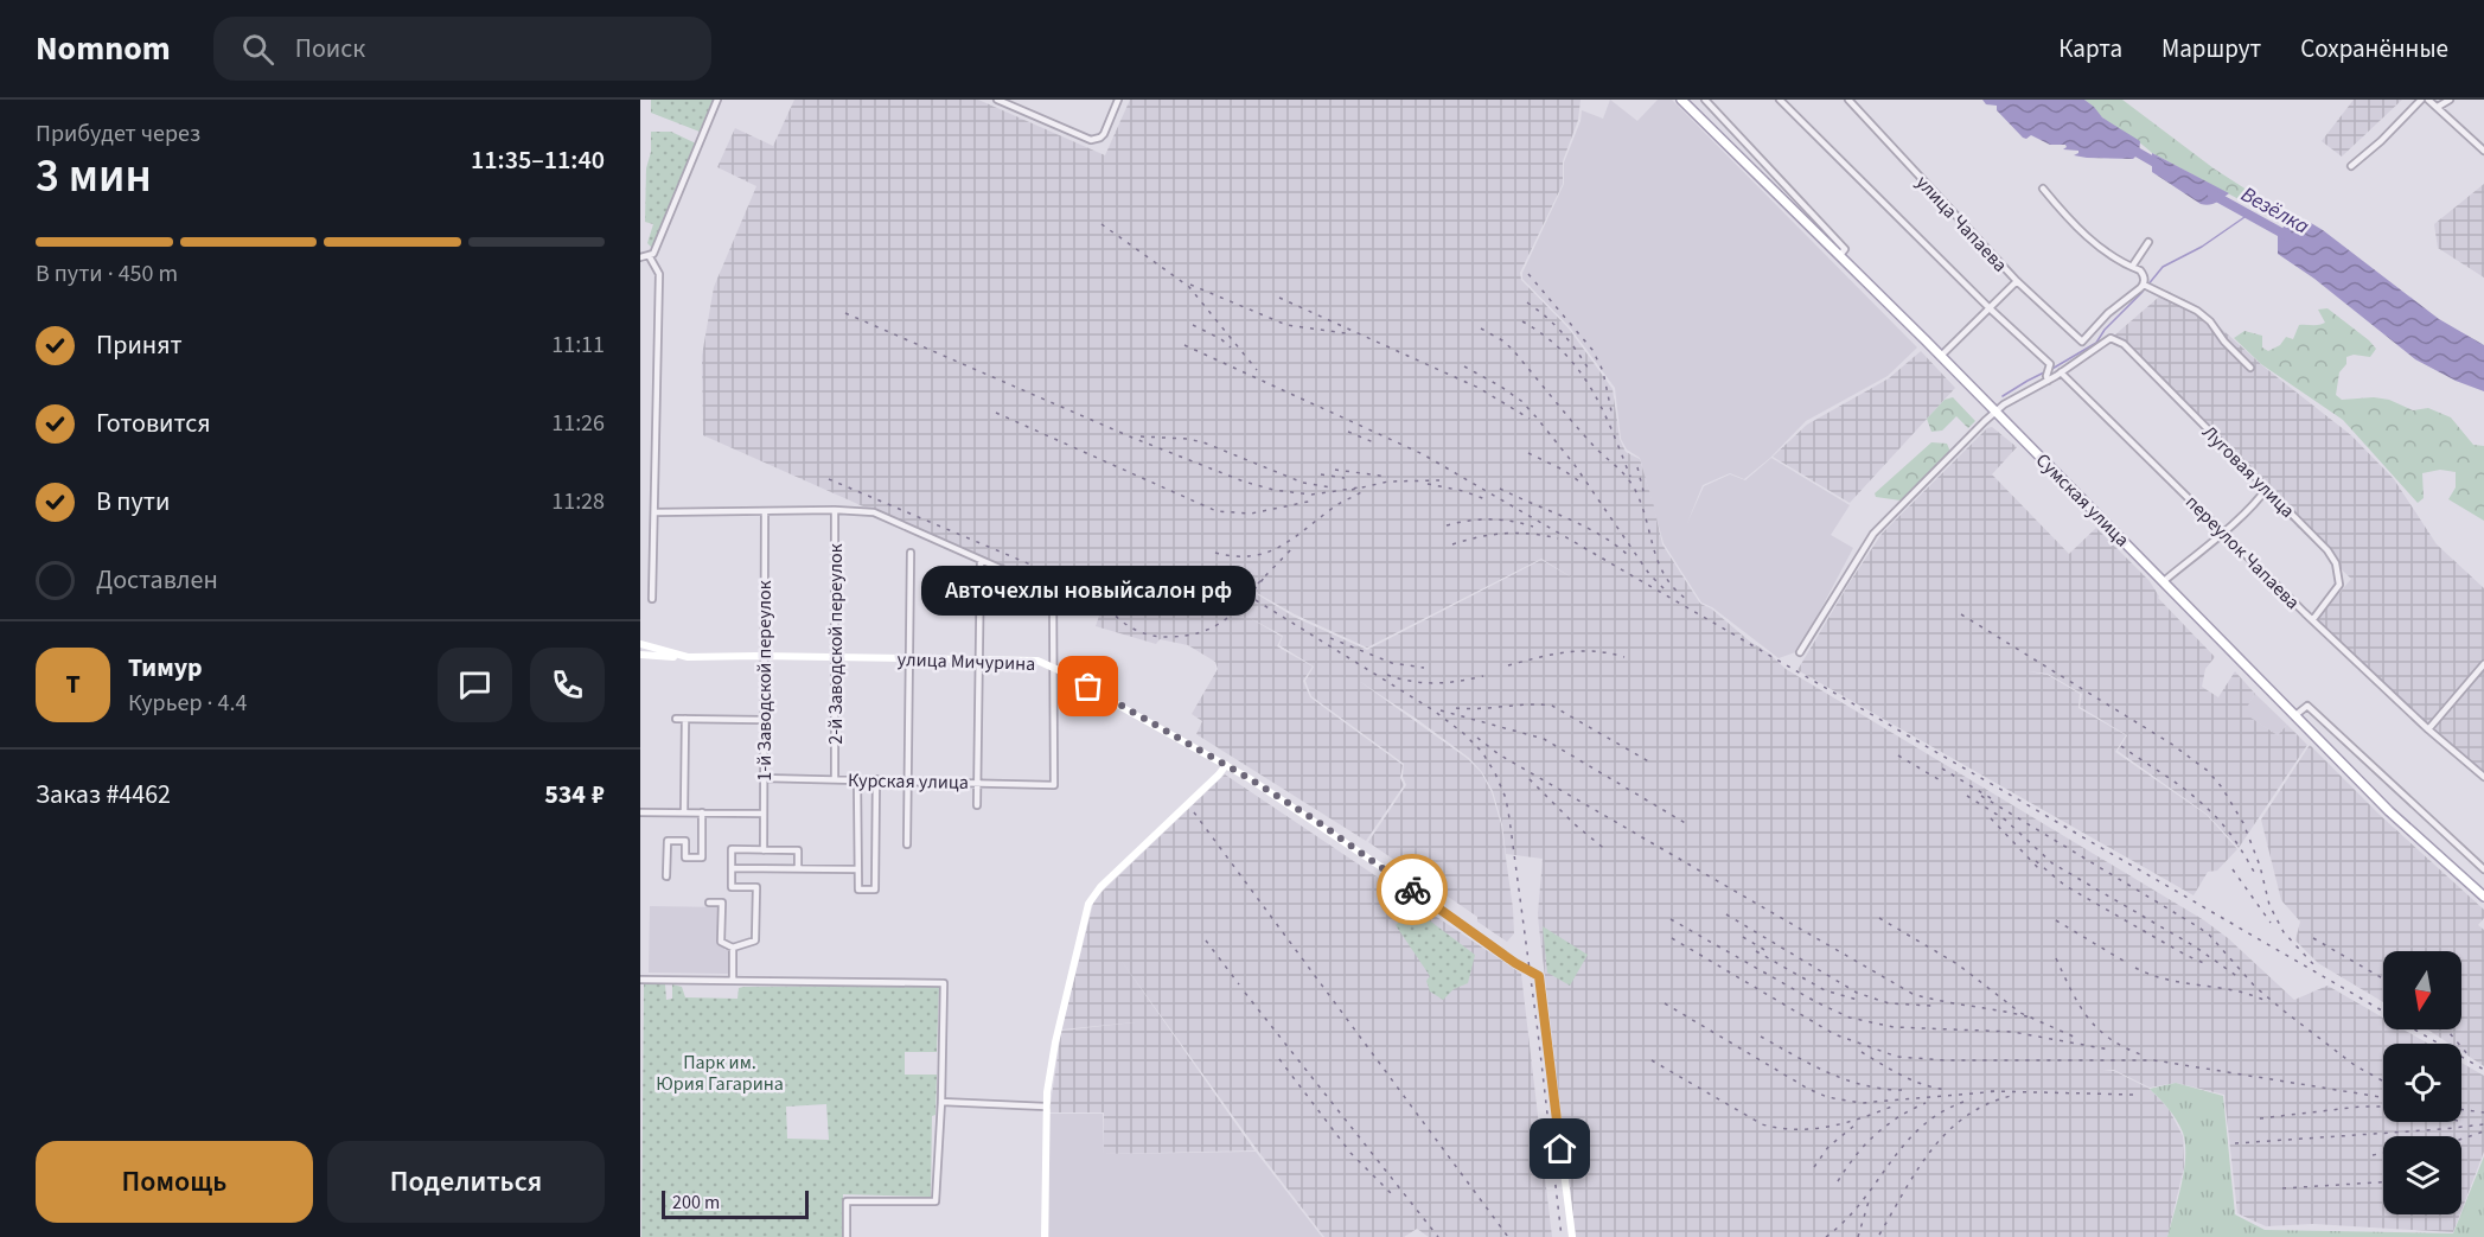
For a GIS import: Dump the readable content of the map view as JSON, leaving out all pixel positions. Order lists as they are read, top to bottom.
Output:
{
  "streets": {
    "main road": ["Сумская улица"],
    "street": [
      "улица Чапаева",
      "Луговая улица",
      "переулок Чапаева",
      "2-й Заводской переулок",
      "улица Мичурина",
      "1-й Заводской переулок",
      "Курская улица"
    ]
  },
  "crossings": [
    ["Луговая улица", "переулок Чапаева"],
    ["2-й Заводской переулок", "улица Мичурина"],
    ["2-й Заводской переулок", "Курская улица"],
    ["улица Мичурина", "1-й Заводской переулок"],
    ["улица Мичурина", "Курская улица"],
    ["1-й Заводской переулок", "Курская улица"]
  ],
  "water": ["Везёлка"],
  "parks": ["Парк им. Юрия Гагарина"],
  "places": ["Авточехлы новыйсалон рф"],
  "scale_bar": "200 m",
  "north": "bottom",
  "page": {
    "header": "Nomnom",
    "search": "Поиск",
    "nav": ["Карта", "Маршрут", "Сохранённые"],
    "heading": ["3 мин", "Прибудет через", "11:35–11:40"],
    "panel": [
      "Тимур",
      "Курьер · 4.4",
      "Заказ #4462",
      "534 ₽"
    ],
    "bar": "В пути · 450 m",
    "list": [
      ["Принят", "11:11"],
      ["Готовится", "11:26"],
      ["В пути", "11:28"],
      "Доставлен"
    ],
    "bubble": "Авточехлы новыйсалон рф",
    "round": "Т",
    "buttons": ["Помощь", "Поделиться"],
    "scale": "200 m"
  }
}
